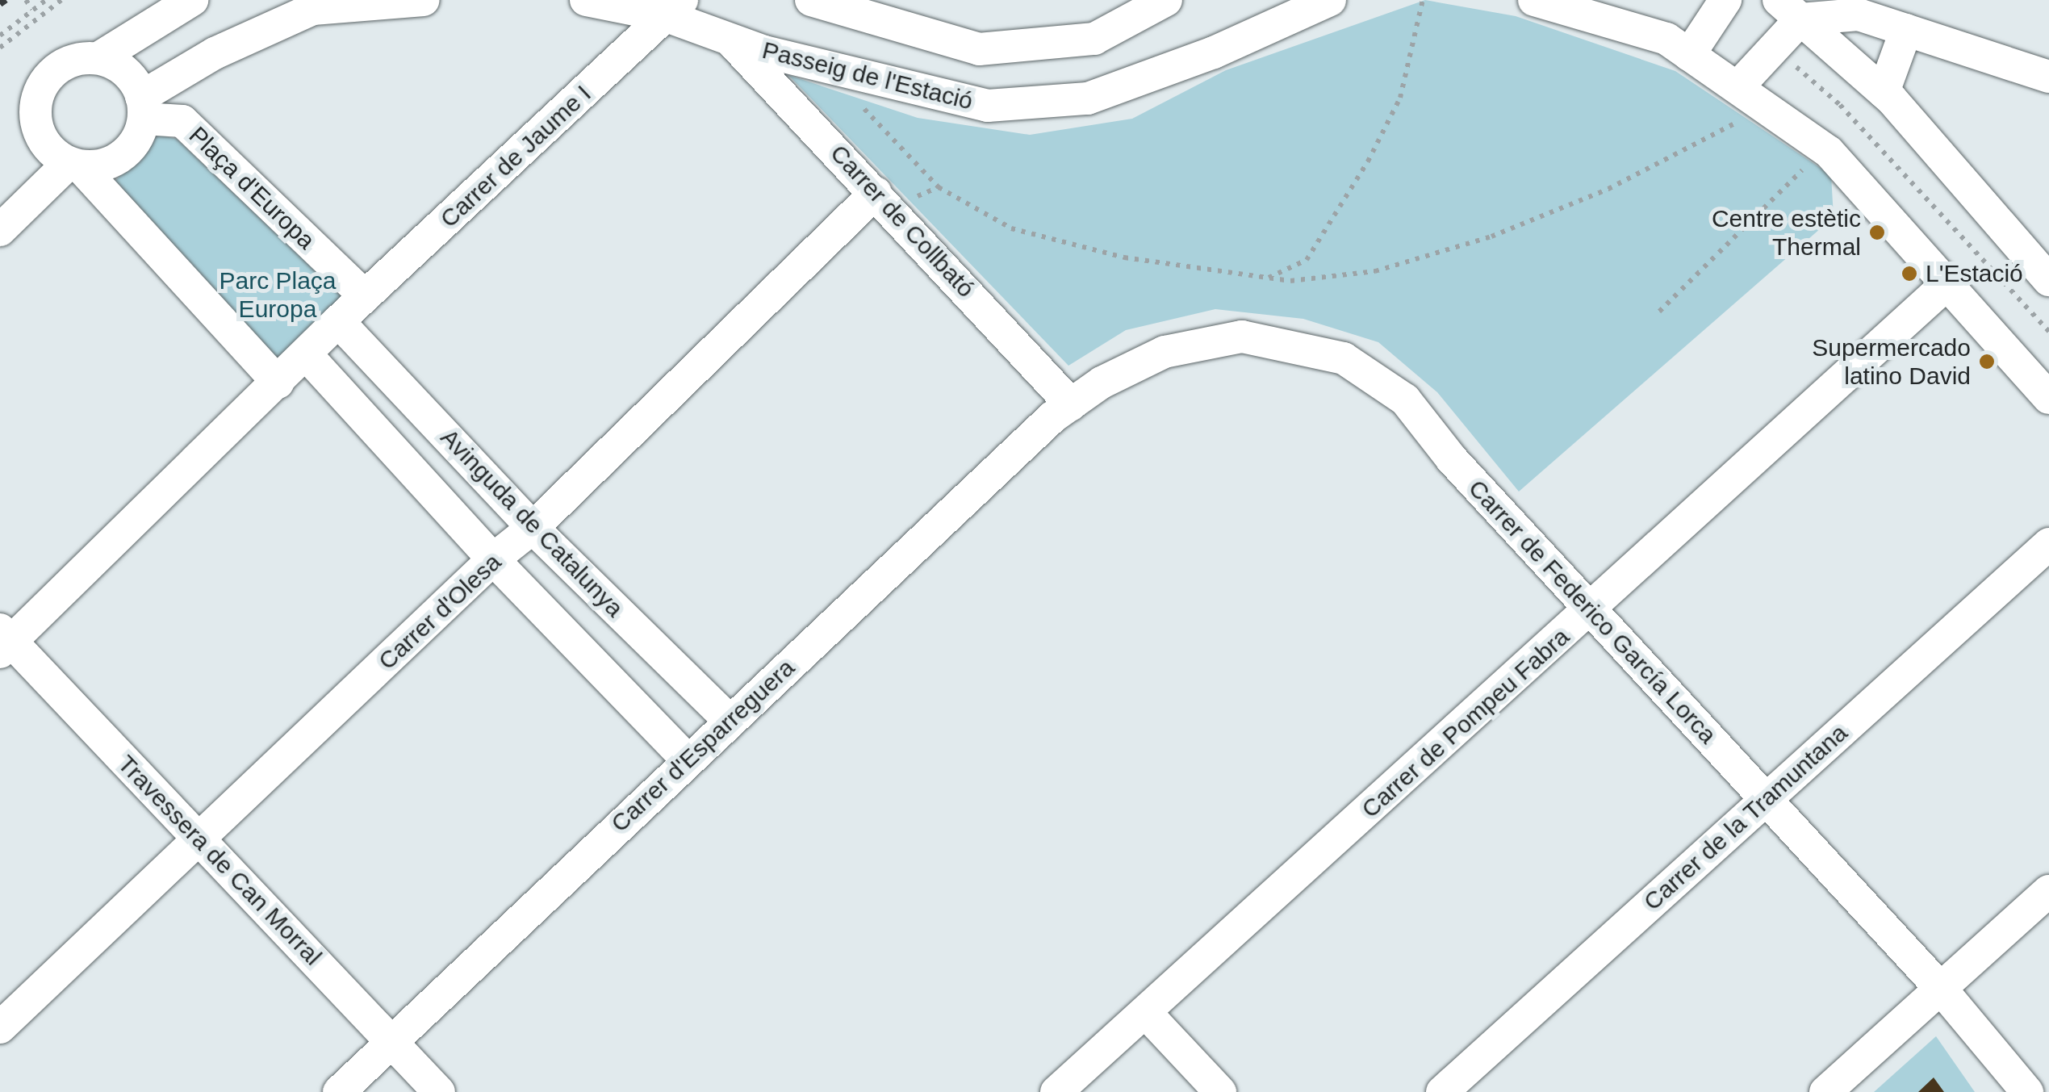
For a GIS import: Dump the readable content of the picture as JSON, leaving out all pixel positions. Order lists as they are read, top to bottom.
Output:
{
  "streets": {
    "street": [
      "Passeig de l'Estació",
      "Carrer de Jaume I",
      "Plaça d'Europa",
      "Carrer de Collbató",
      "Avinguda de Catalunya",
      "Carrer d'Olesa",
      "Carrer de Federico García Lorca",
      "Carrer de Pompeu Fabra",
      "Carrer d'Esparreguera",
      "Carrer de la Tramuntana",
      "Travessera de Can Morral"
    ]
  },
  "crossings": [
    ["Passeig de l'Estació", "Carrer de Jaume I"],
    ["Passeig de l'Estació", "Carrer de Collbató"],
    ["Carrer de Jaume I", "Plaça d'Europa"],
    ["Carrer de Collbató", "Carrer d'Olesa"],
    ["Carrer de Collbató", "Carrer de Federico García Lorca"],
    ["Carrer de Collbató", "Carrer d'Esparreguera"],
    ["Avinguda de Catalunya", "Carrer d'Olesa"],
    ["Avinguda de Catalunya", "Carrer d'Esparreguera"],
    ["Carrer d'Olesa", "Travessera de Can Morral"],
    ["Carrer de Federico García Lorca", "Carrer de Pompeu Fabra"],
    ["Carrer de Federico García Lorca", "Carrer d'Esparreguera"],
    ["Carrer de Federico García Lorca", "Carrer de la Tramuntana"],
    ["Carrer d'Esparreguera", "Travessera de Can Morral"]
  ],
  "parks": ["Parc Plaça Europa"],
  "places": ["Centre estètic Thermal", "L'Estació", "Supermercado latino David"]
}
